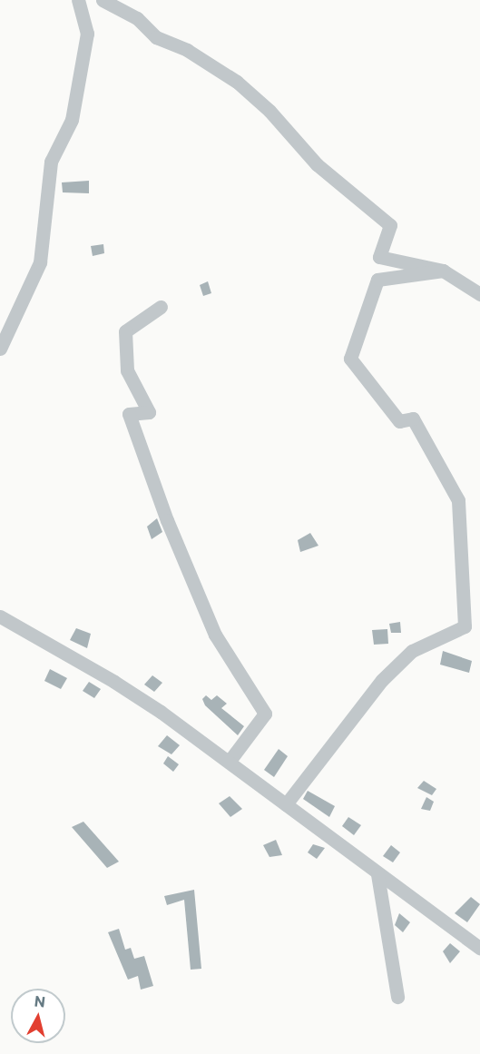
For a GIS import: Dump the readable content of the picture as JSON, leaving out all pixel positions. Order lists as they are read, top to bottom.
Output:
{
  "north": "top"
}
